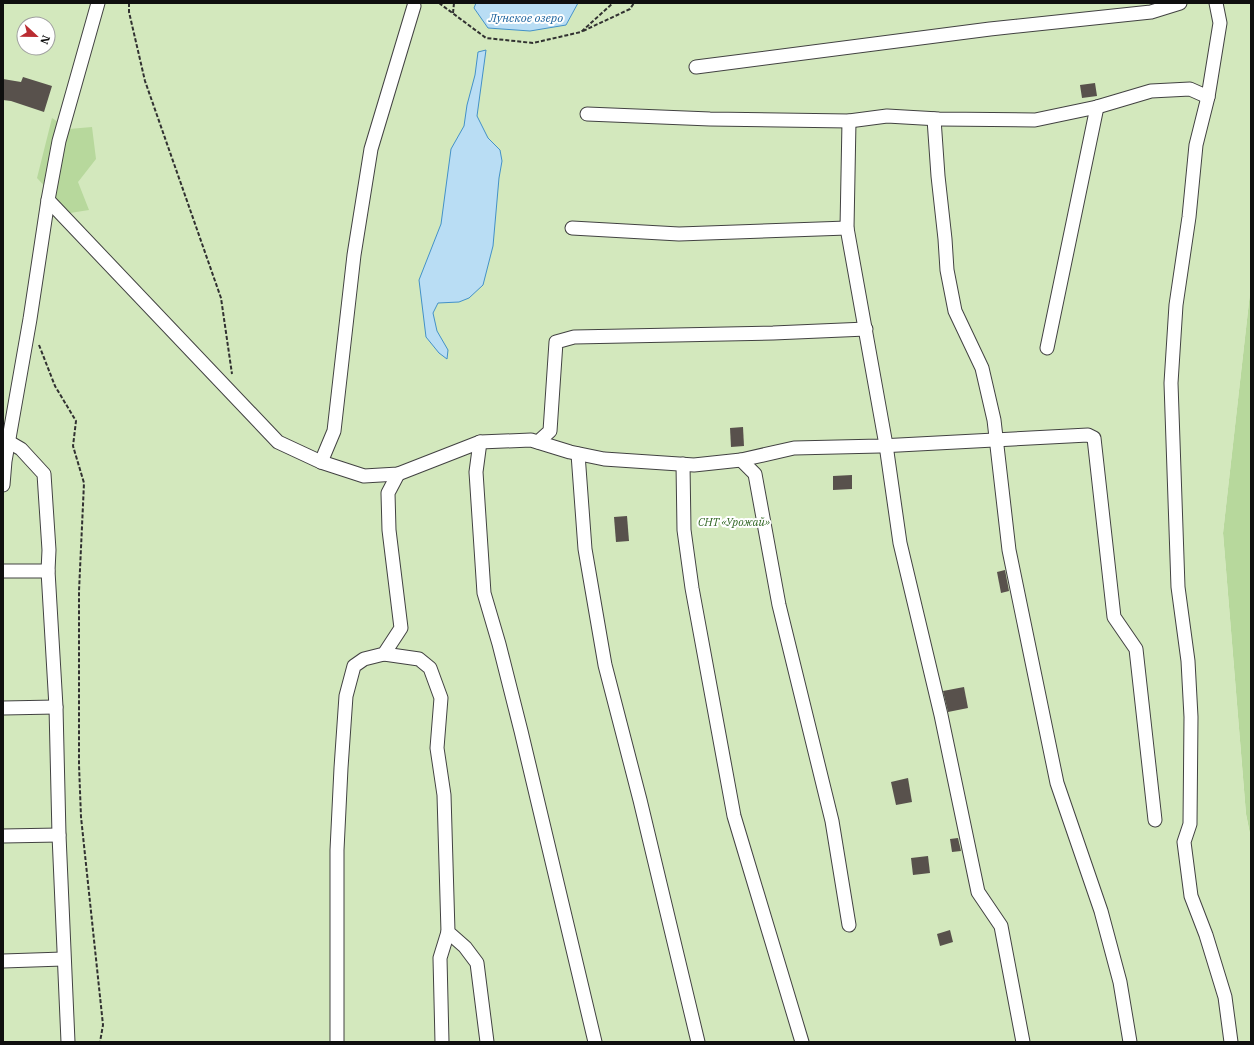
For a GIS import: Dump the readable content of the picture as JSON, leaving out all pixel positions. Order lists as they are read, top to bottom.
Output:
{
  "water": ["Лунское озеро"],
  "parks": ["СНТ «Урожай»"],
  "north": "right"
}
